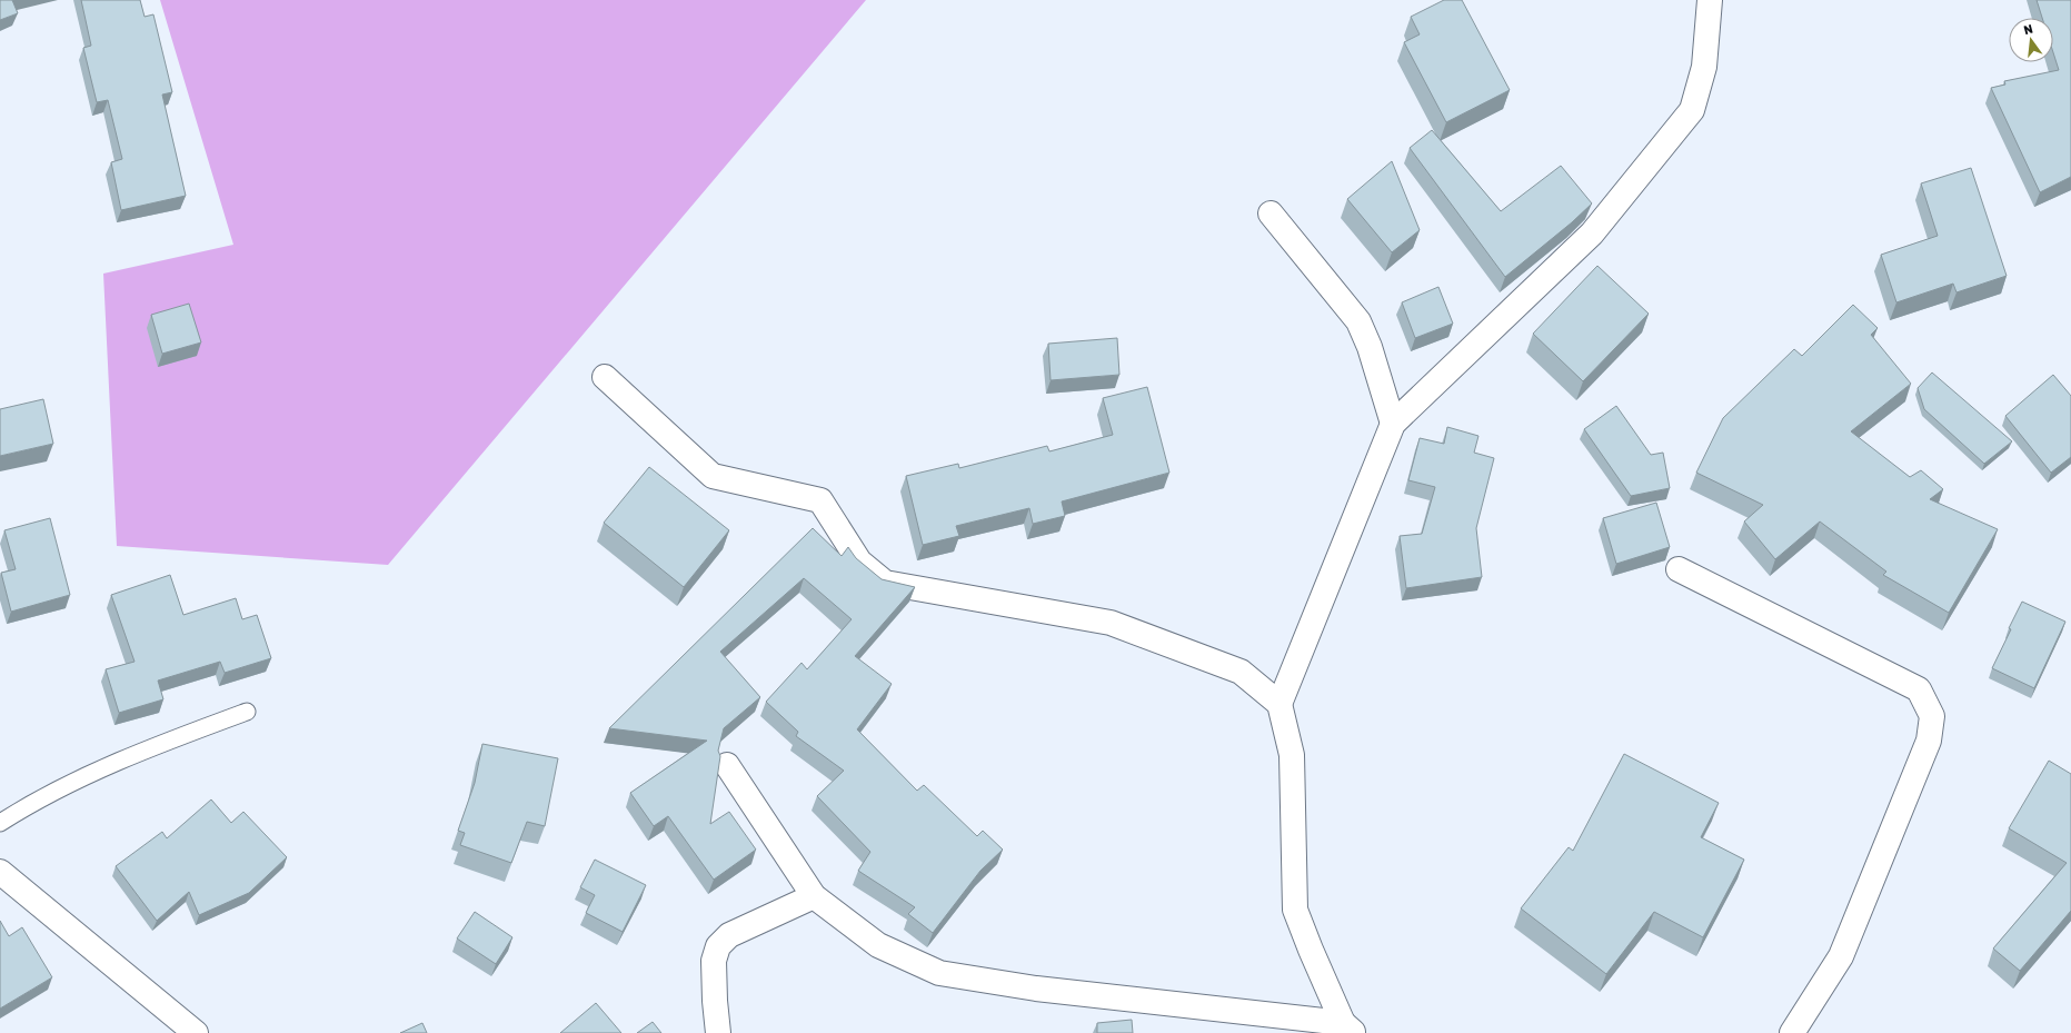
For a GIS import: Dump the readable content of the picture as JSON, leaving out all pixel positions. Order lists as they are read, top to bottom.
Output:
{
  "north": "top"
}
